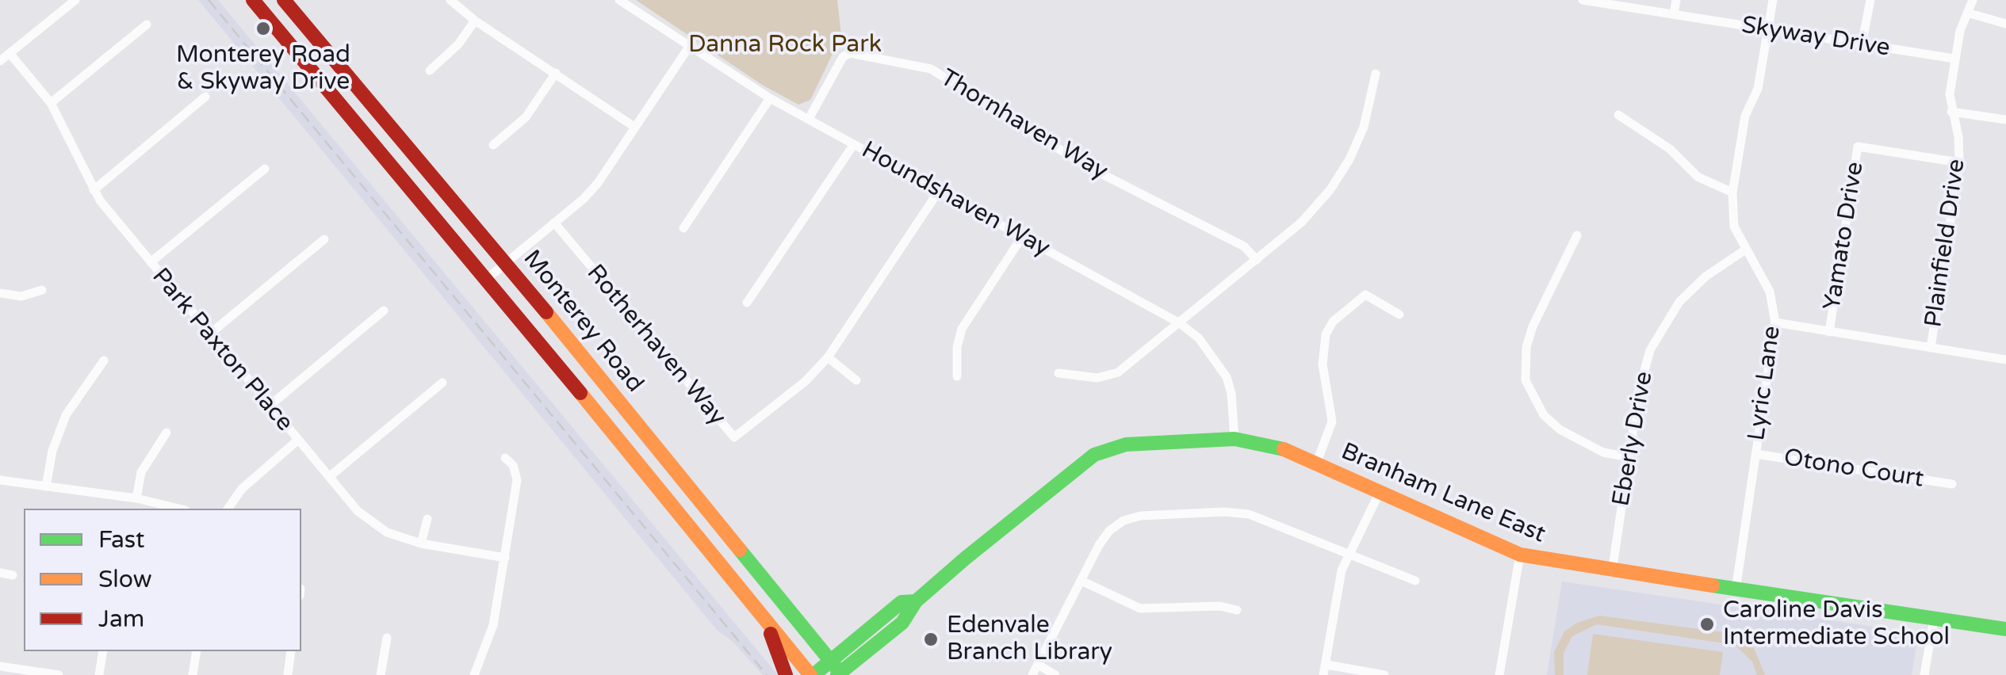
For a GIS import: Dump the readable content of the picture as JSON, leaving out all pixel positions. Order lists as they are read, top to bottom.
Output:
{
  "streets": {
    "main road": ["Monterey Road", "Branham Lane East"],
    "street": [
      "Skyway Drive",
      "Thornhaven Way",
      "Houndshaven Way",
      "Yamato Drive",
      "Plainfield Drive",
      "Rotherhaven Way",
      "Park Paxton Place",
      "Lyric Lane",
      "Eberly Drive",
      "Otono Court"
    ]
  },
  "crossings": [
    ["Skyway Drive", "Plainfield Drive"],
    ["Skyway Drive", "Lyric Lane"],
    ["Thornhaven Way", "Houndshaven Way"],
    ["Houndshaven Way", "Rotherhaven Way"],
    ["Houndshaven Way", "Branham Lane East"],
    ["Yamato Drive", "Plainfield Drive"],
    ["Monterey Road", "Branham Lane East"],
    ["Lyric Lane", "Eberly Drive"],
    ["Lyric Lane", "Otono Court"],
    ["Lyric Lane", "Branham Lane East"],
    ["Eberly Drive", "Branham Lane East"]
  ],
  "parks": ["Danna Rock Park"],
  "places": ["Monterey Road & Skyway Drive", "Caroline Davis Intermediate School", "Edenvale Branch Library"],
  "legend": ["Fast", "Slow", "Jam"]
}
